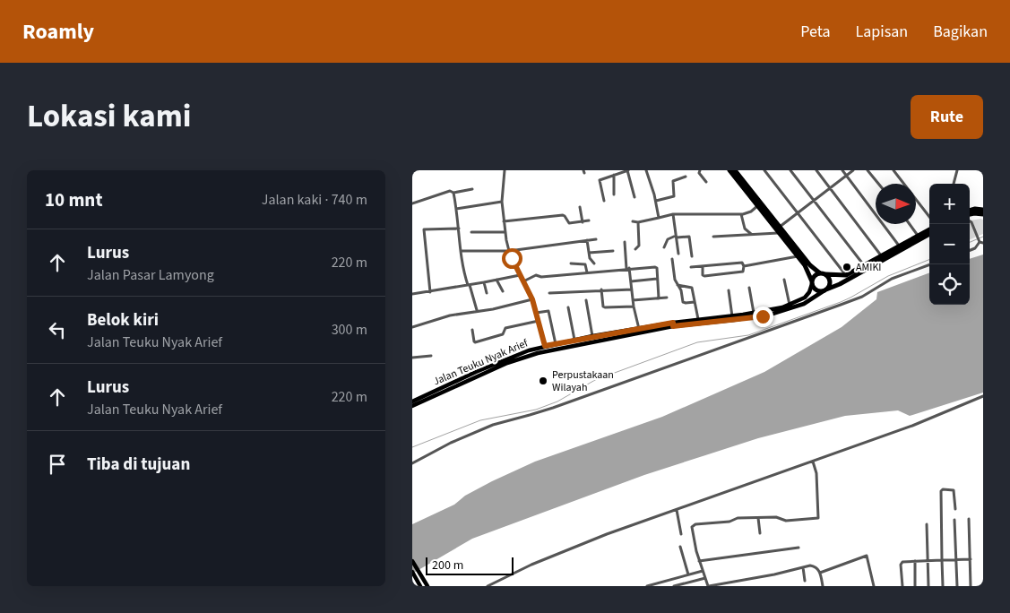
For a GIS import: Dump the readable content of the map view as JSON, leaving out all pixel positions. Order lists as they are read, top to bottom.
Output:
{
  "streets": {
    "main road": ["Jalan Teuku Nyak Arief"]
  },
  "places": ["AMIKI", "Perpustakaan Wilayah"],
  "scale_bar": "200 m",
  "north": "right",
  "page": {
    "header": "Roamly",
    "nav": ["Peta", "Lapisan", "Bagikan"],
    "title": "Lokasi kami",
    "buttons": "Rute",
    "heading": ["10 mnt", "Jalan kaki · 740 m"],
    "map_buttons": ["+", "−"],
    "list": [
      ["Lurus", "Jalan Pasar Lamyong", "220 m"],
      ["Belok kiri", "Jalan Teuku Nyak Arief", "300 m"],
      ["Lurus", "Jalan Teuku Nyak Arief", "220 m"],
      "Tiba di tujuan"
    ],
    "scale": "200 m"
  }
}
